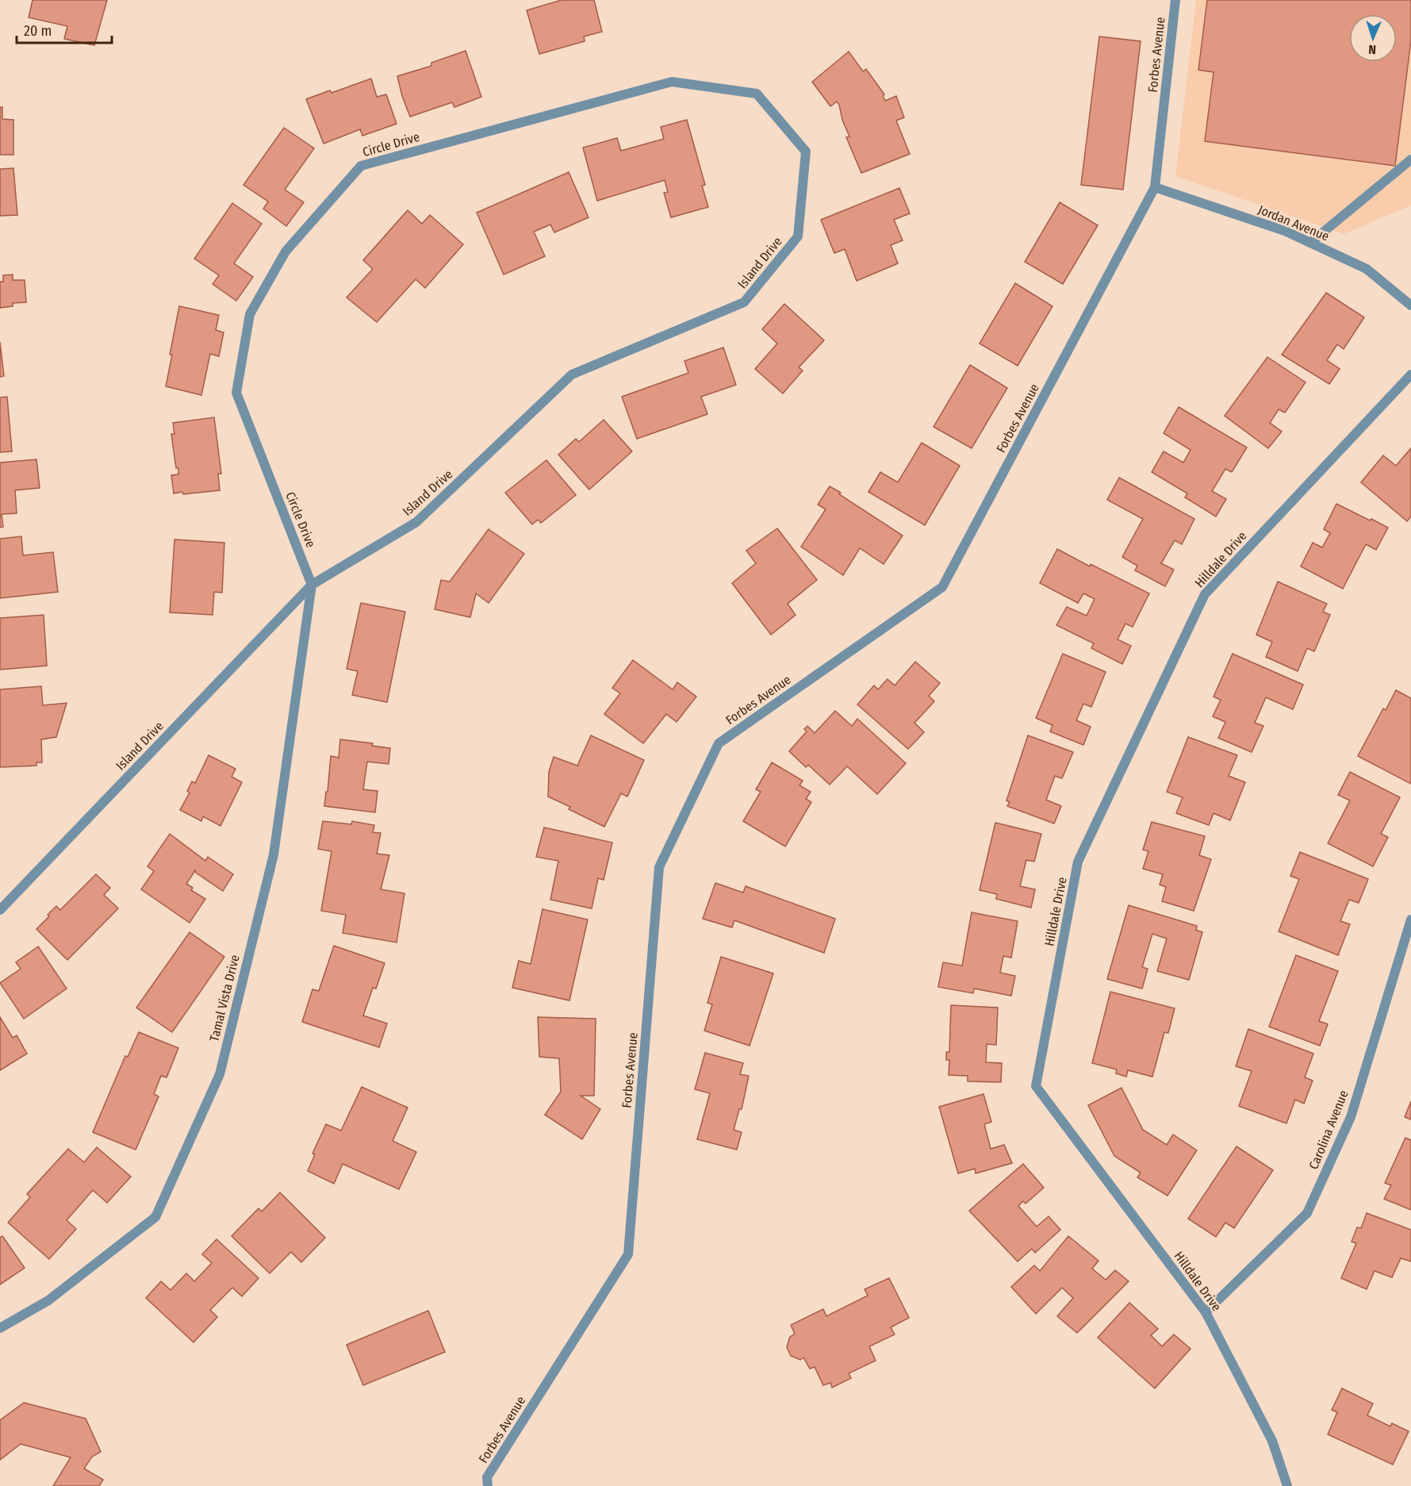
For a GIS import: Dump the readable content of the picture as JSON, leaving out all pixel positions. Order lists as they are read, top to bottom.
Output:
{
  "streets": {
    "street": [
      "Forbes Avenue",
      "Circle Drive",
      "Jordan Avenue",
      "Island Drive",
      "Hilldale Drive",
      "Tamal Vista Drive",
      "Carolina Avenue"
    ]
  },
  "crossings": [
    ["Forbes Avenue", "Jordan Avenue"],
    ["Circle Drive", "Island Drive"],
    ["Circle Drive", "Tamal Vista Drive"],
    ["Island Drive", "Tamal Vista Drive"],
    ["Hilldale Drive", "Carolina Avenue"]
  ],
  "scale_bar": "20 m",
  "north": "bottom"
}
